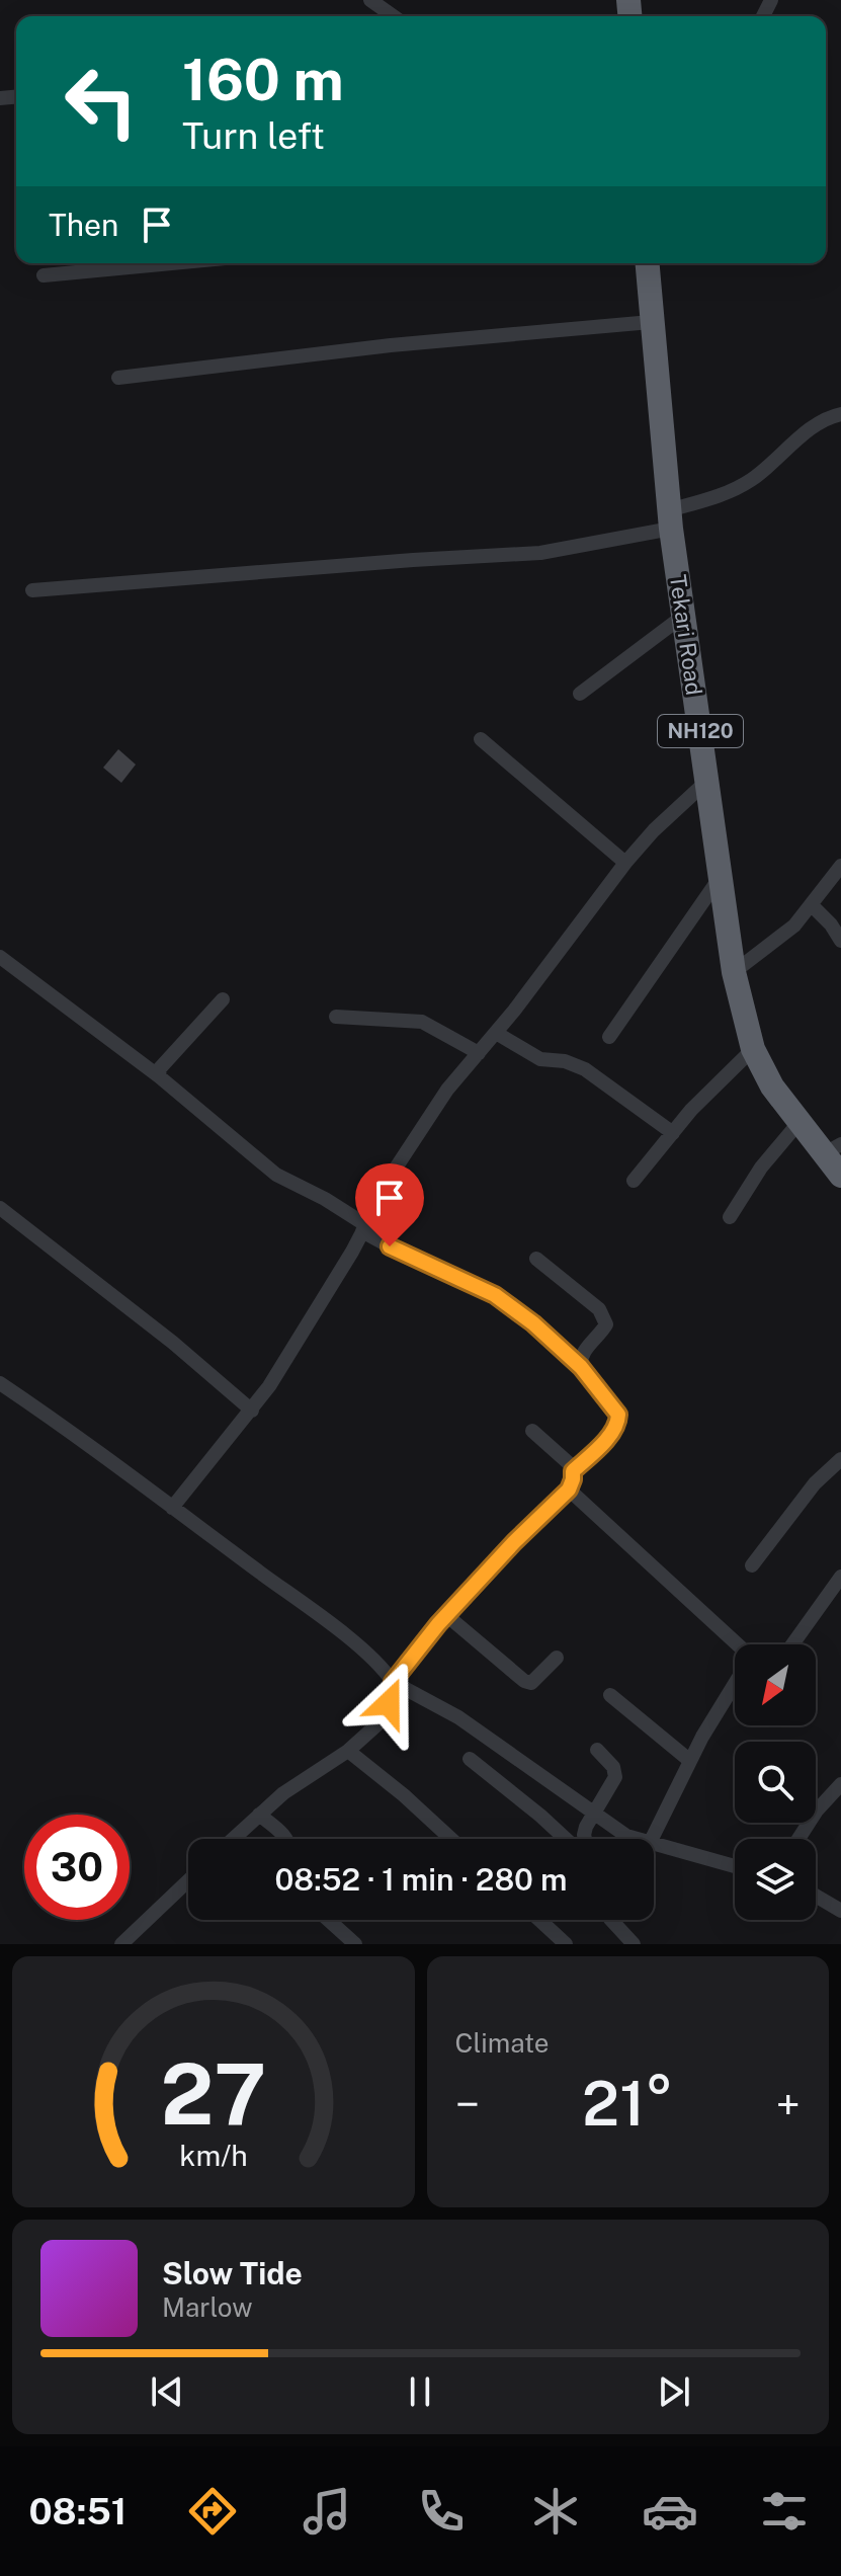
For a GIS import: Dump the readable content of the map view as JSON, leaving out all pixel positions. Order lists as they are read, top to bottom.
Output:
{
  "streets": {
    "highway": ["Tekari Road", "NH120"]
  },
  "north": "bottom left",
  "page": {
    "turn": ["160 m", "Turn left"],
    "then": "Then",
    "limit": "30",
    "trip": "08:52 · 1 min · 280 m",
    "tile": "Climate",
    "heat": ["−", "21°", "+"],
    "song": ["Slow Tide", "Marlow"],
    "tabs": "08:51",
    "gauge": ["27", "km/h"]
  }
}
